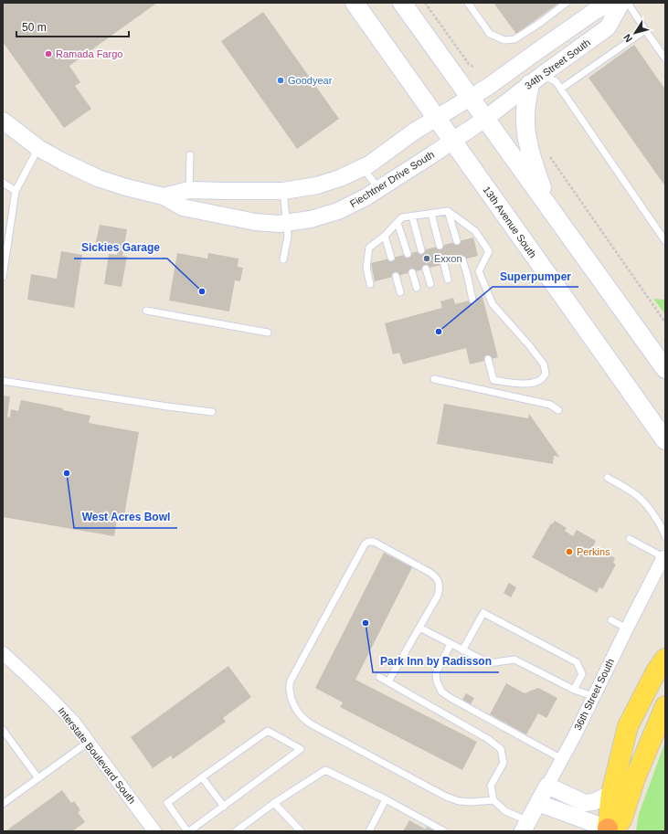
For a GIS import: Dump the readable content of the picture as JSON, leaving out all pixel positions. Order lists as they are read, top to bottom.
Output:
{
  "streets": {
    "main road": ["13th Avenue South"],
    "street": [
      "34th Street South",
      "Fiechtner Drive South",
      "36th Street South",
      "Interstate Boulevard South"
    ]
  },
  "crossings": [
    ["34th Street South", "Fiechtner Drive South"],
    ["Fiechtner Drive South", "13th Avenue South"]
  ],
  "places": [
    "Ramada Fargo",
    "Goodyear",
    "Exxon",
    "Sickies Garage",
    "Superpumper",
    "West Acres Bowl",
    "Perkins",
    "Park Inn by Radisson"
  ],
  "scale_bar": "50 m",
  "north": "bottom left"
}
